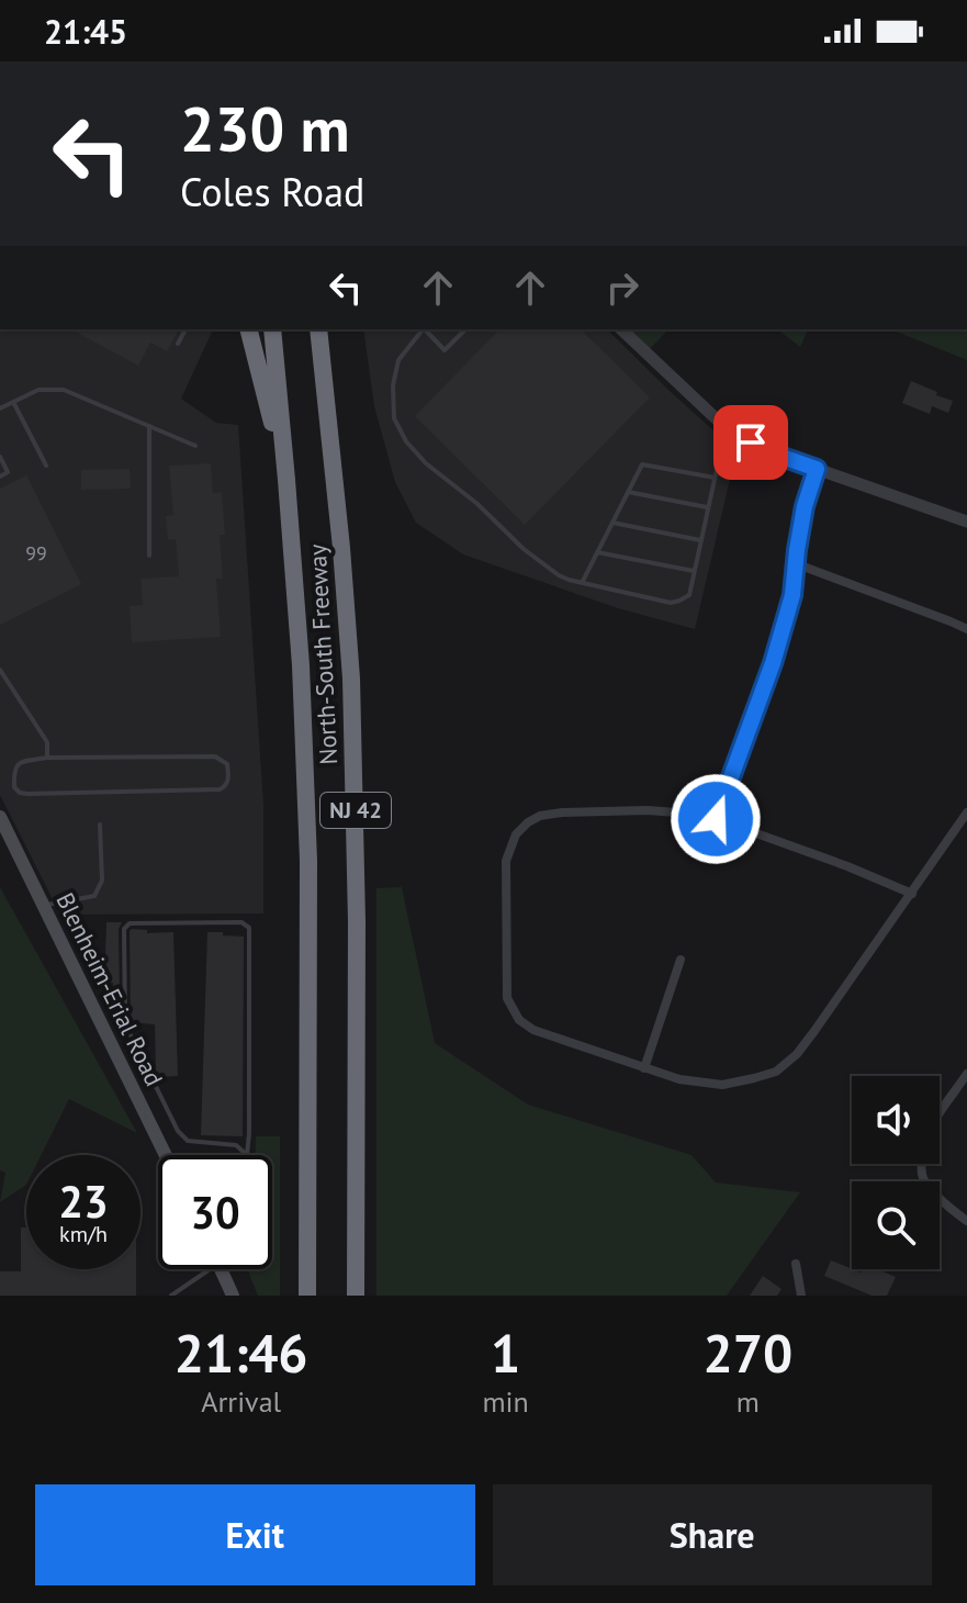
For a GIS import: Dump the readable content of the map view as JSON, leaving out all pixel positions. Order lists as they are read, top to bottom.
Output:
{
  "streets": {
    "highway": ["North-South Freeway", "NJ 42"],
    "main road": ["Blenheim-Erial Road"]
  },
  "house_numbers": ["99"],
  "page": {
    "status": "21:45",
    "turn": ["230 m", "Coles Road"],
    "speed": "23 km/h",
    "limit": "30",
    "eta": [
      "21:46",
      "Arrival",
      "1",
      "min",
      "270",
      "m"
    ],
    "buttons": ["Exit", "Share"]
  }
}
